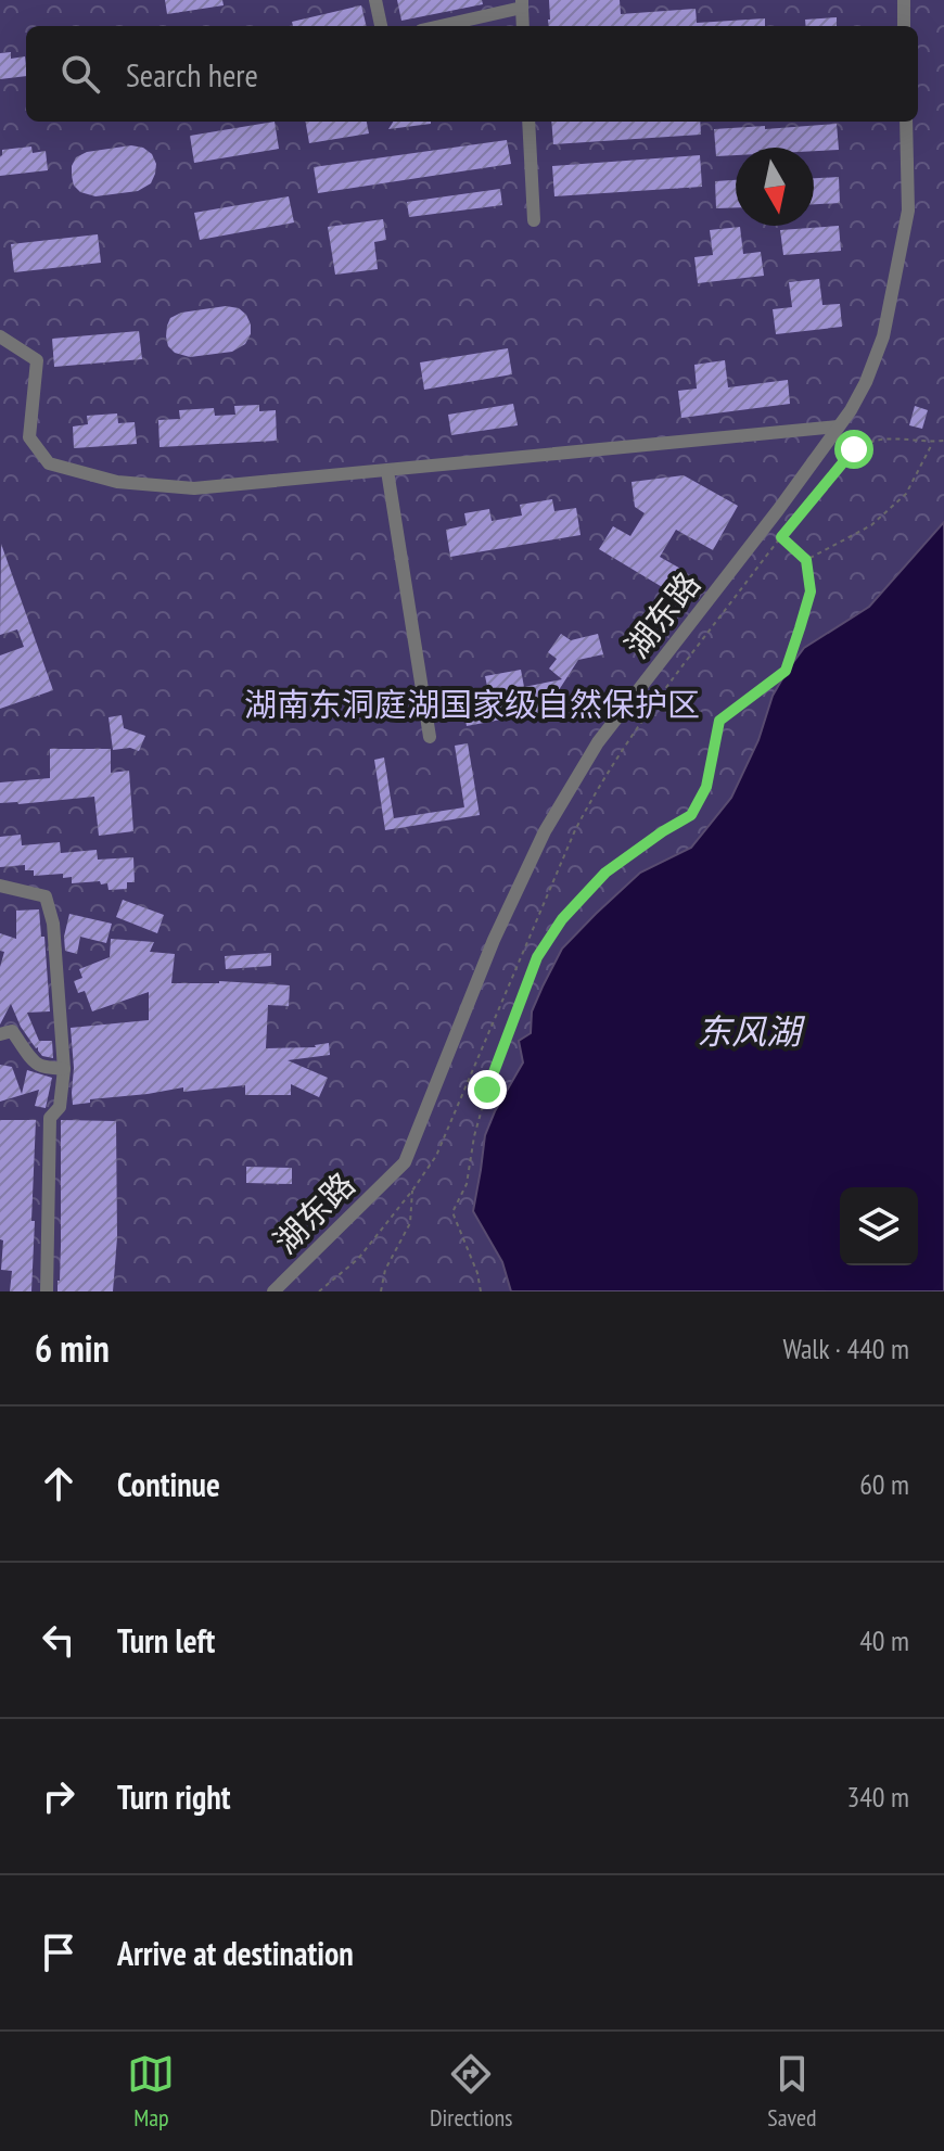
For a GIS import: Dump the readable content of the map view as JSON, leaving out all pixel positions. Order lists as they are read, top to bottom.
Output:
{
  "streets": {
    "street": ["湖东路"]
  },
  "water": ["东风湖"],
  "parks": ["湖南东洞庭湖国家级自然保护区"],
  "north": "bottom",
  "page": {
    "search": "Search here",
    "heading": ["6 min", "Walk · 440 m"],
    "list": [
      ["Continue", "60 m"],
      ["Turn left", "40 m"],
      ["Turn right", "340 m"],
      "Arrive at destination"
    ],
    "nav": ["Map", "Directions", "Saved"]
  }
}
